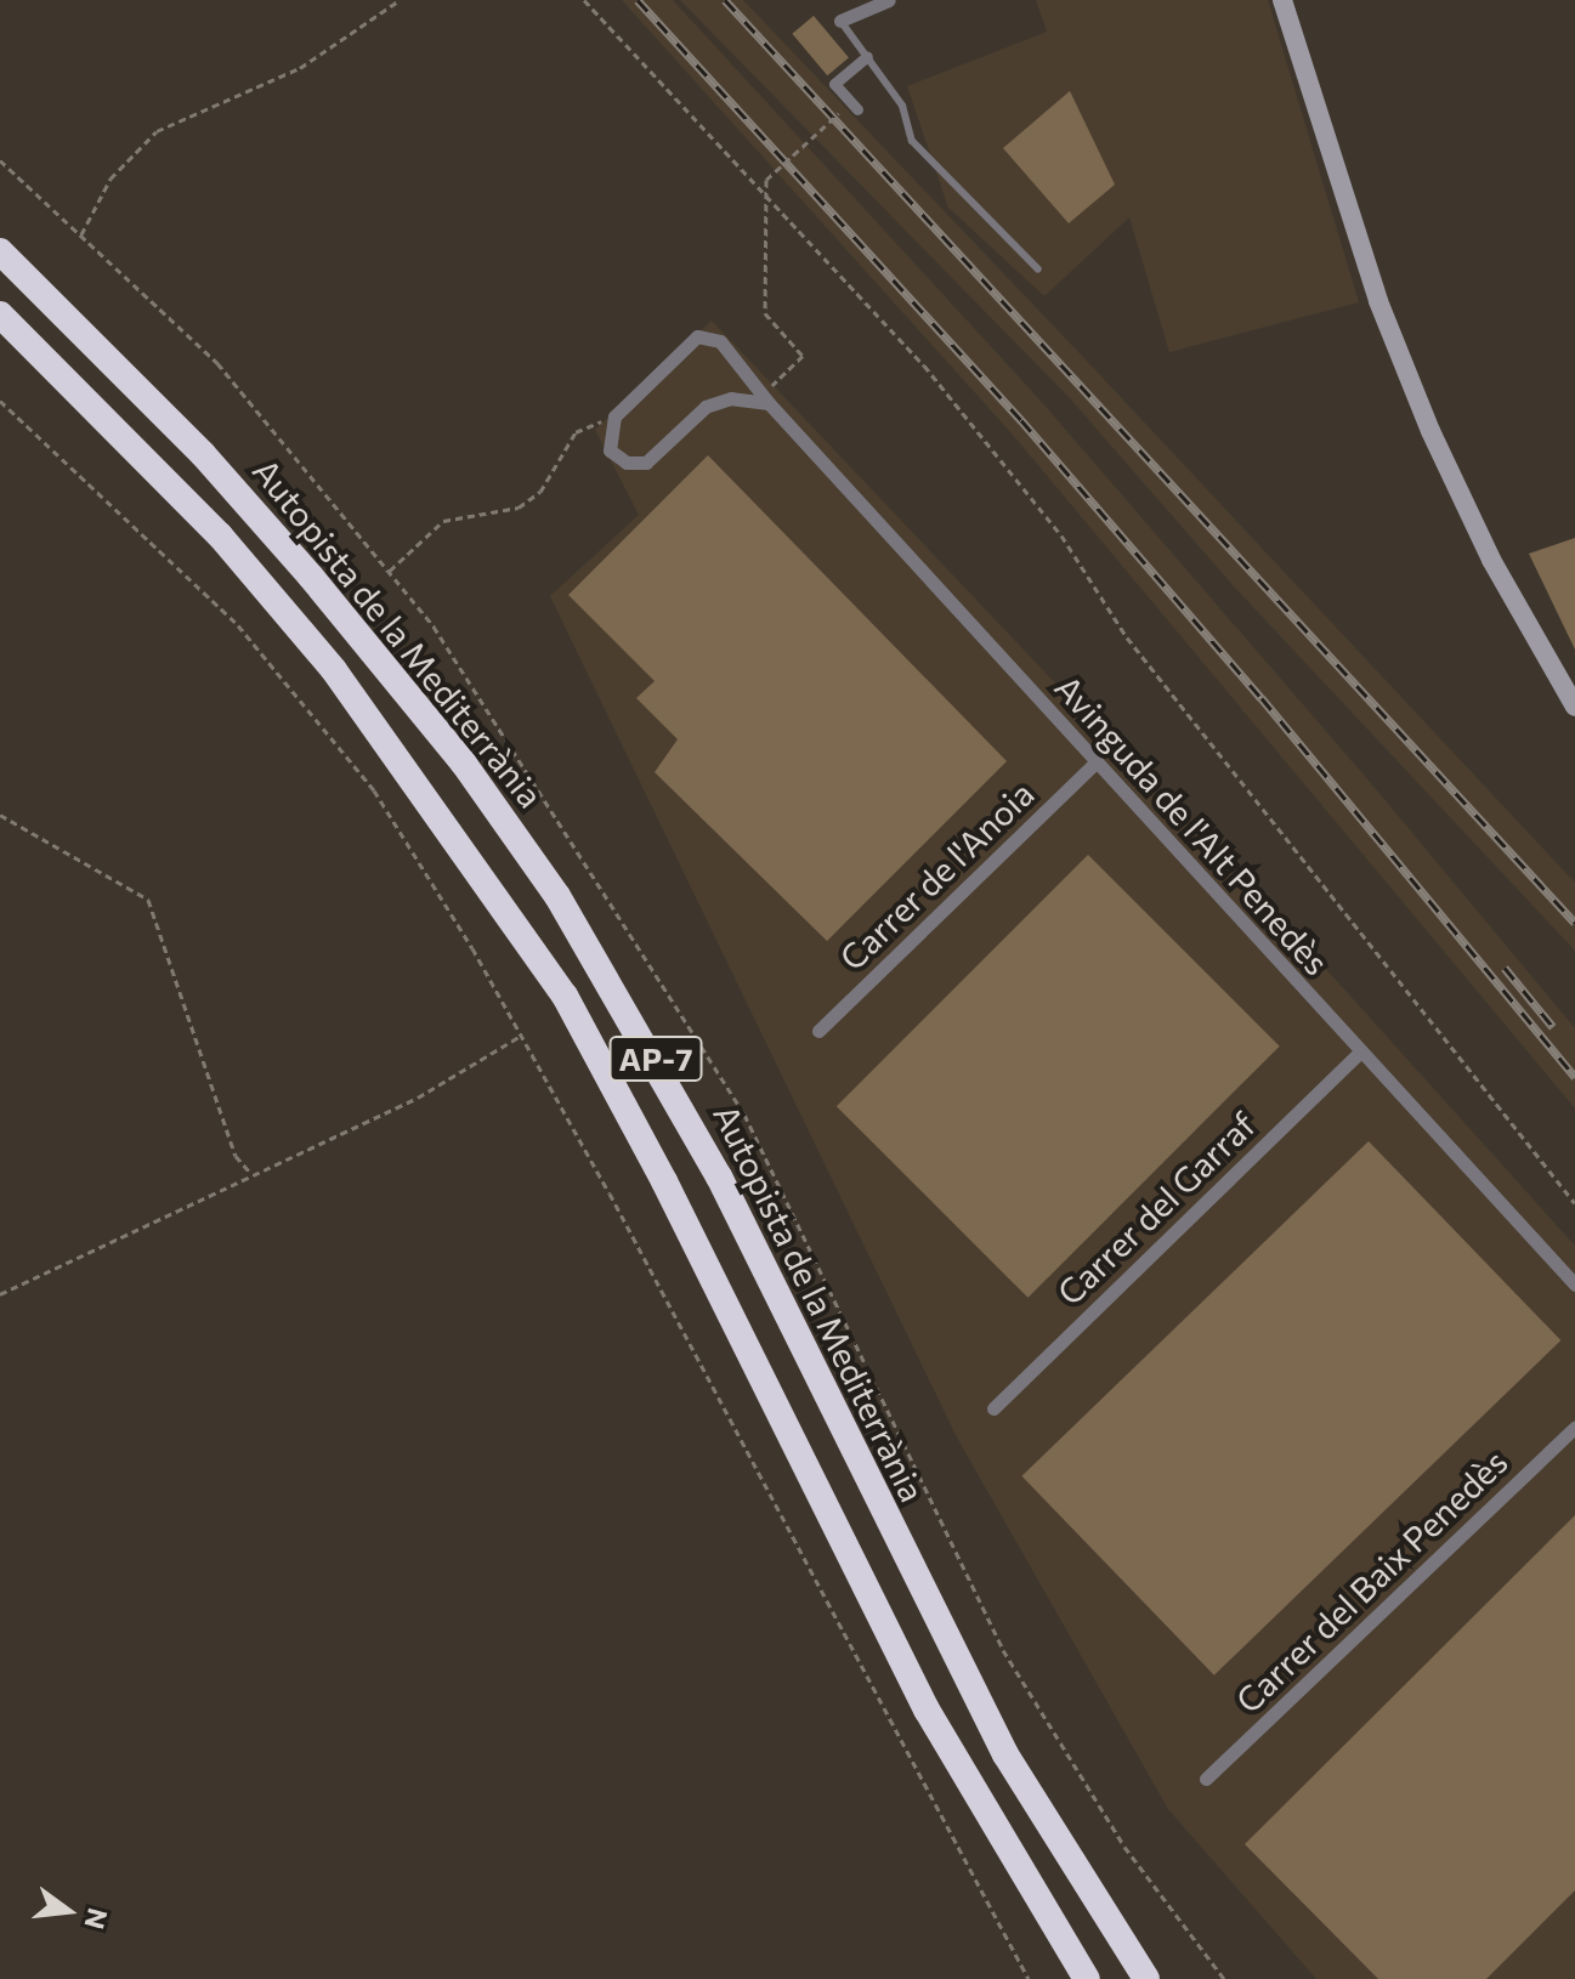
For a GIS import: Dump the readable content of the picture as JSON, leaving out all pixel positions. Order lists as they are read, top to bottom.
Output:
{
  "streets": {
    "highway": ["Autopista de la Mediterrània", "AP-7"],
    "street": [
      "Avinguda de l'Alt Penedès",
      "Carrer de l'Anoia",
      "Carrer del Garraf",
      "Carrer del Baix Penedès"
    ]
  },
  "crossings": [
    ["Avinguda de l'Alt Penedès", "Carrer de l'Anoia"],
    ["Avinguda de l'Alt Penedès", "Carrer del Garraf"]
  ],
  "north": "right"
}
